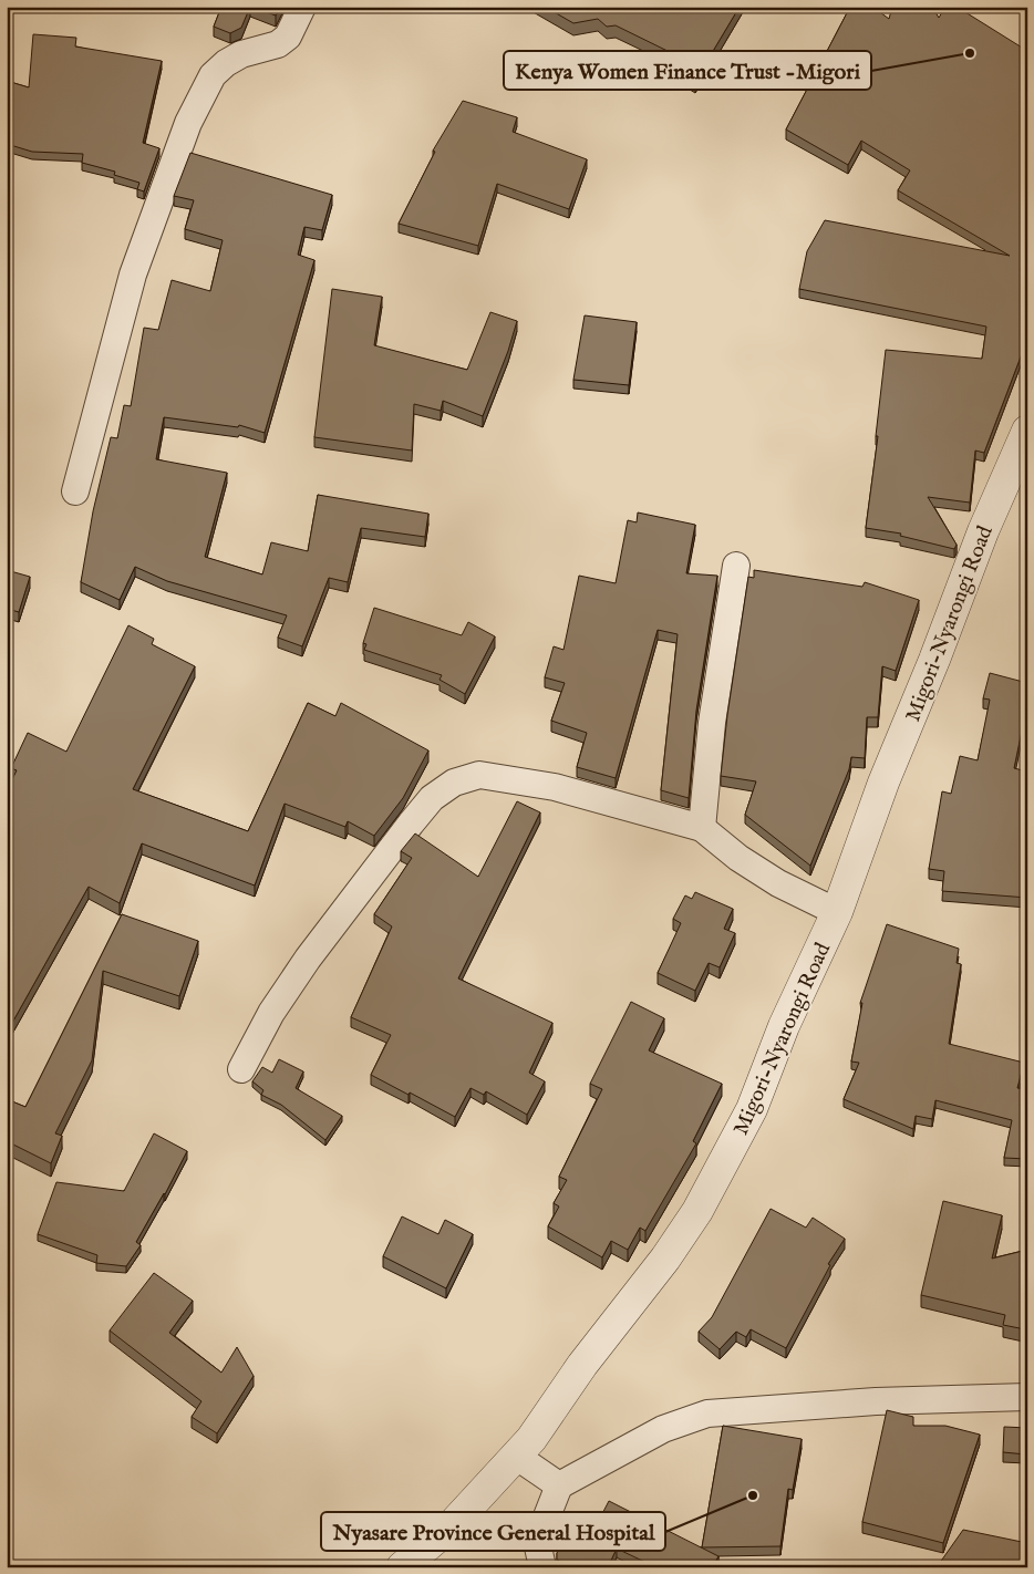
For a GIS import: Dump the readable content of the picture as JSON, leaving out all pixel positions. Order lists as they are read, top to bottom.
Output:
{
  "streets": {
    "street": ["Migori-Nyarongi Road"]
  },
  "places": ["Kenya Women Finance Trust -Migori", "Nyasare Province General Hospital"]
}
